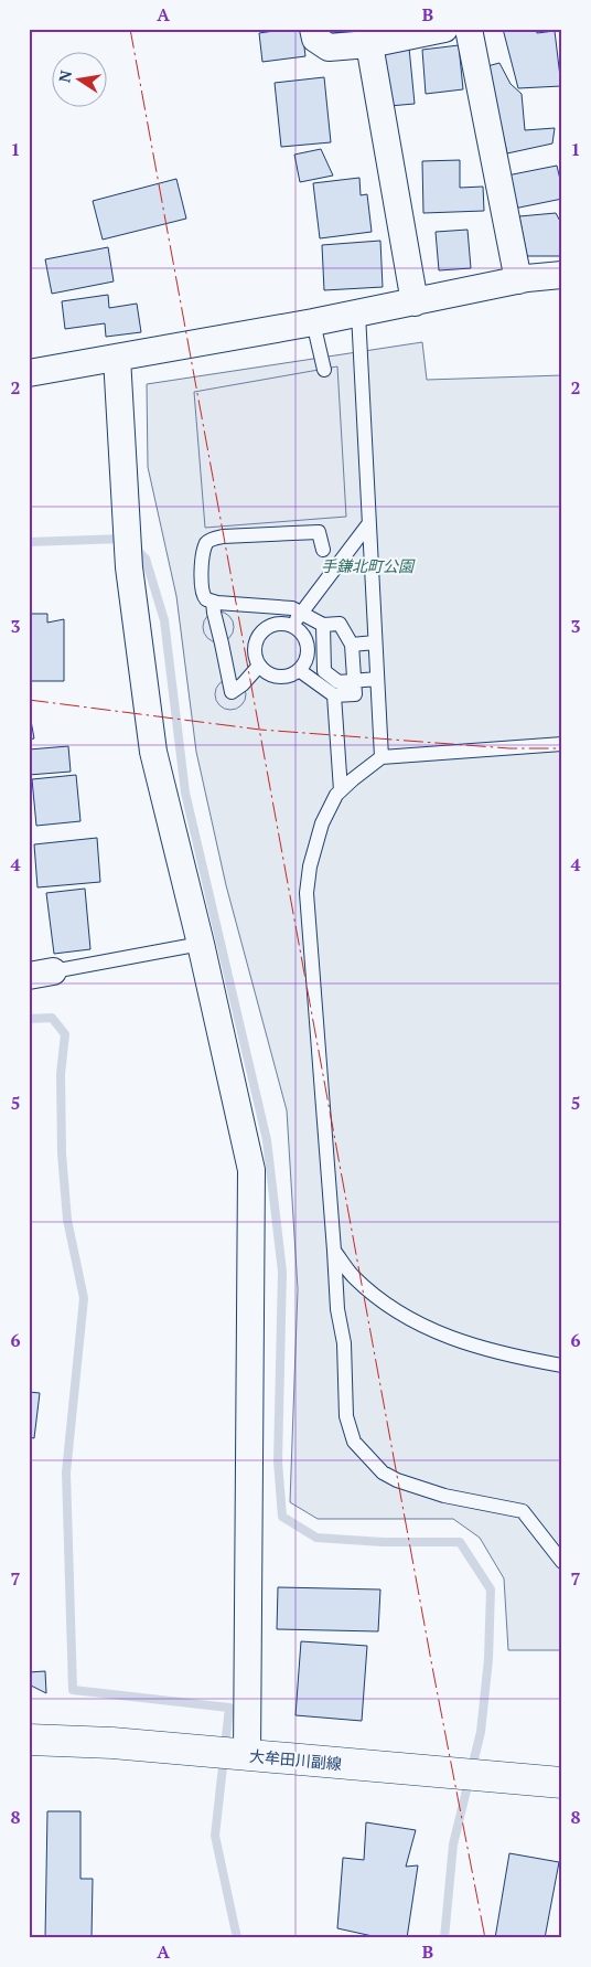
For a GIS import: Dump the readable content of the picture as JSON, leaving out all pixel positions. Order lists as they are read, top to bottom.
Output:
{
  "streets": {
    "main road": ["大牟田川副線"]
  },
  "parks": ["手鎌北町公園"],
  "north": "left",
  "grid": {
    "columns": ["A", "B"],
    "rows": [
      "1",
      "2",
      "3",
      "4",
      "5",
      "6",
      "7",
      "8"
    ]
  }
}
